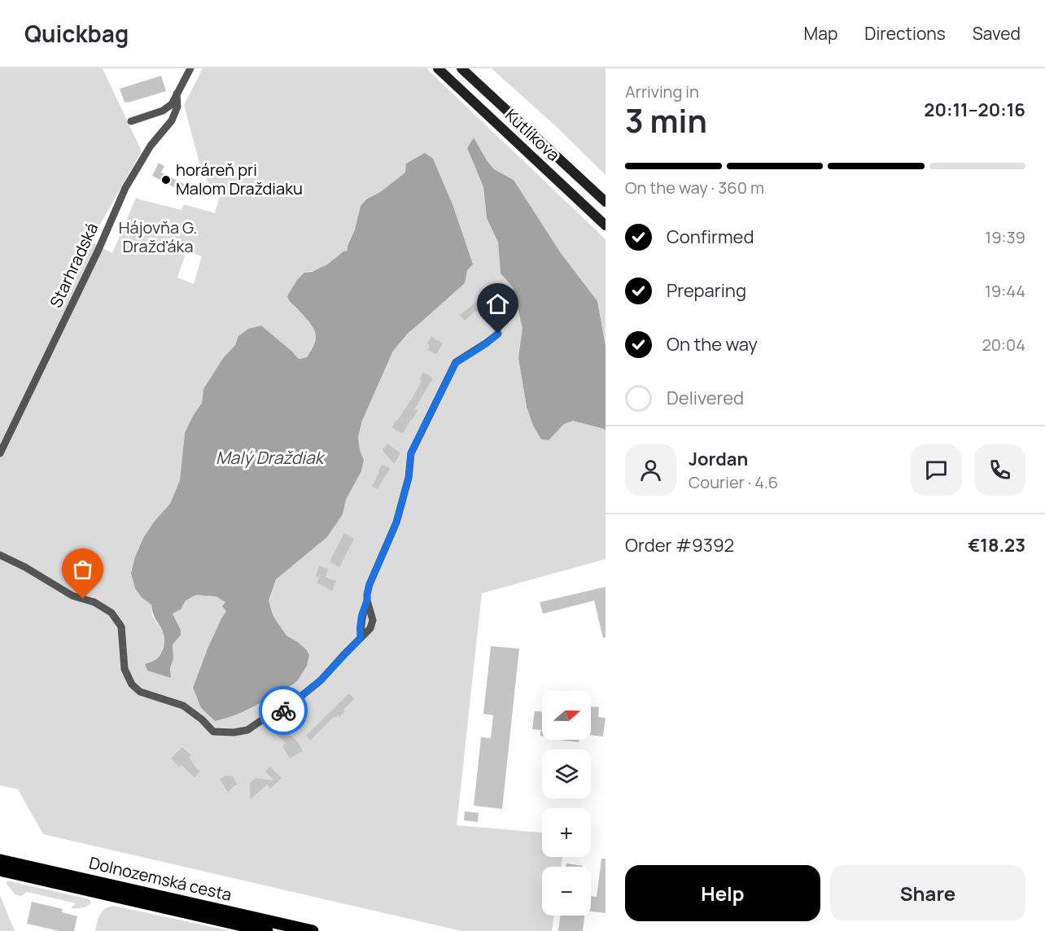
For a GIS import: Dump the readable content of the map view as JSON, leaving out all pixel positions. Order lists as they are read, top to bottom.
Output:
{
  "streets": {
    "main road": ["Kutlíkova", "Dolnozemská cesta"],
    "street": ["Starhradská"]
  },
  "water": ["Malý Draždiak"],
  "parks": ["Hájovňa G. Dražďáka"],
  "places": ["horáreň pri Malom Draždiaku"],
  "north": "right",
  "page": {
    "header": "Quickbag",
    "nav": ["Map", "Directions", "Saved"],
    "heading": ["3 min", "Arriving in", "20:11–20:16"],
    "panel": [
      "Jordan",
      "Courier · 4.6",
      "Order #9392",
      "€18.23"
    ],
    "bar": "On the way · 360 m",
    "list": [
      ["Confirmed", "19:39"],
      ["Preparing", "19:44"],
      ["On the way", "20:04"],
      "Delivered"
    ],
    "map_buttons": ["+", "−"],
    "buttons": ["Help", "Share"]
  }
}
